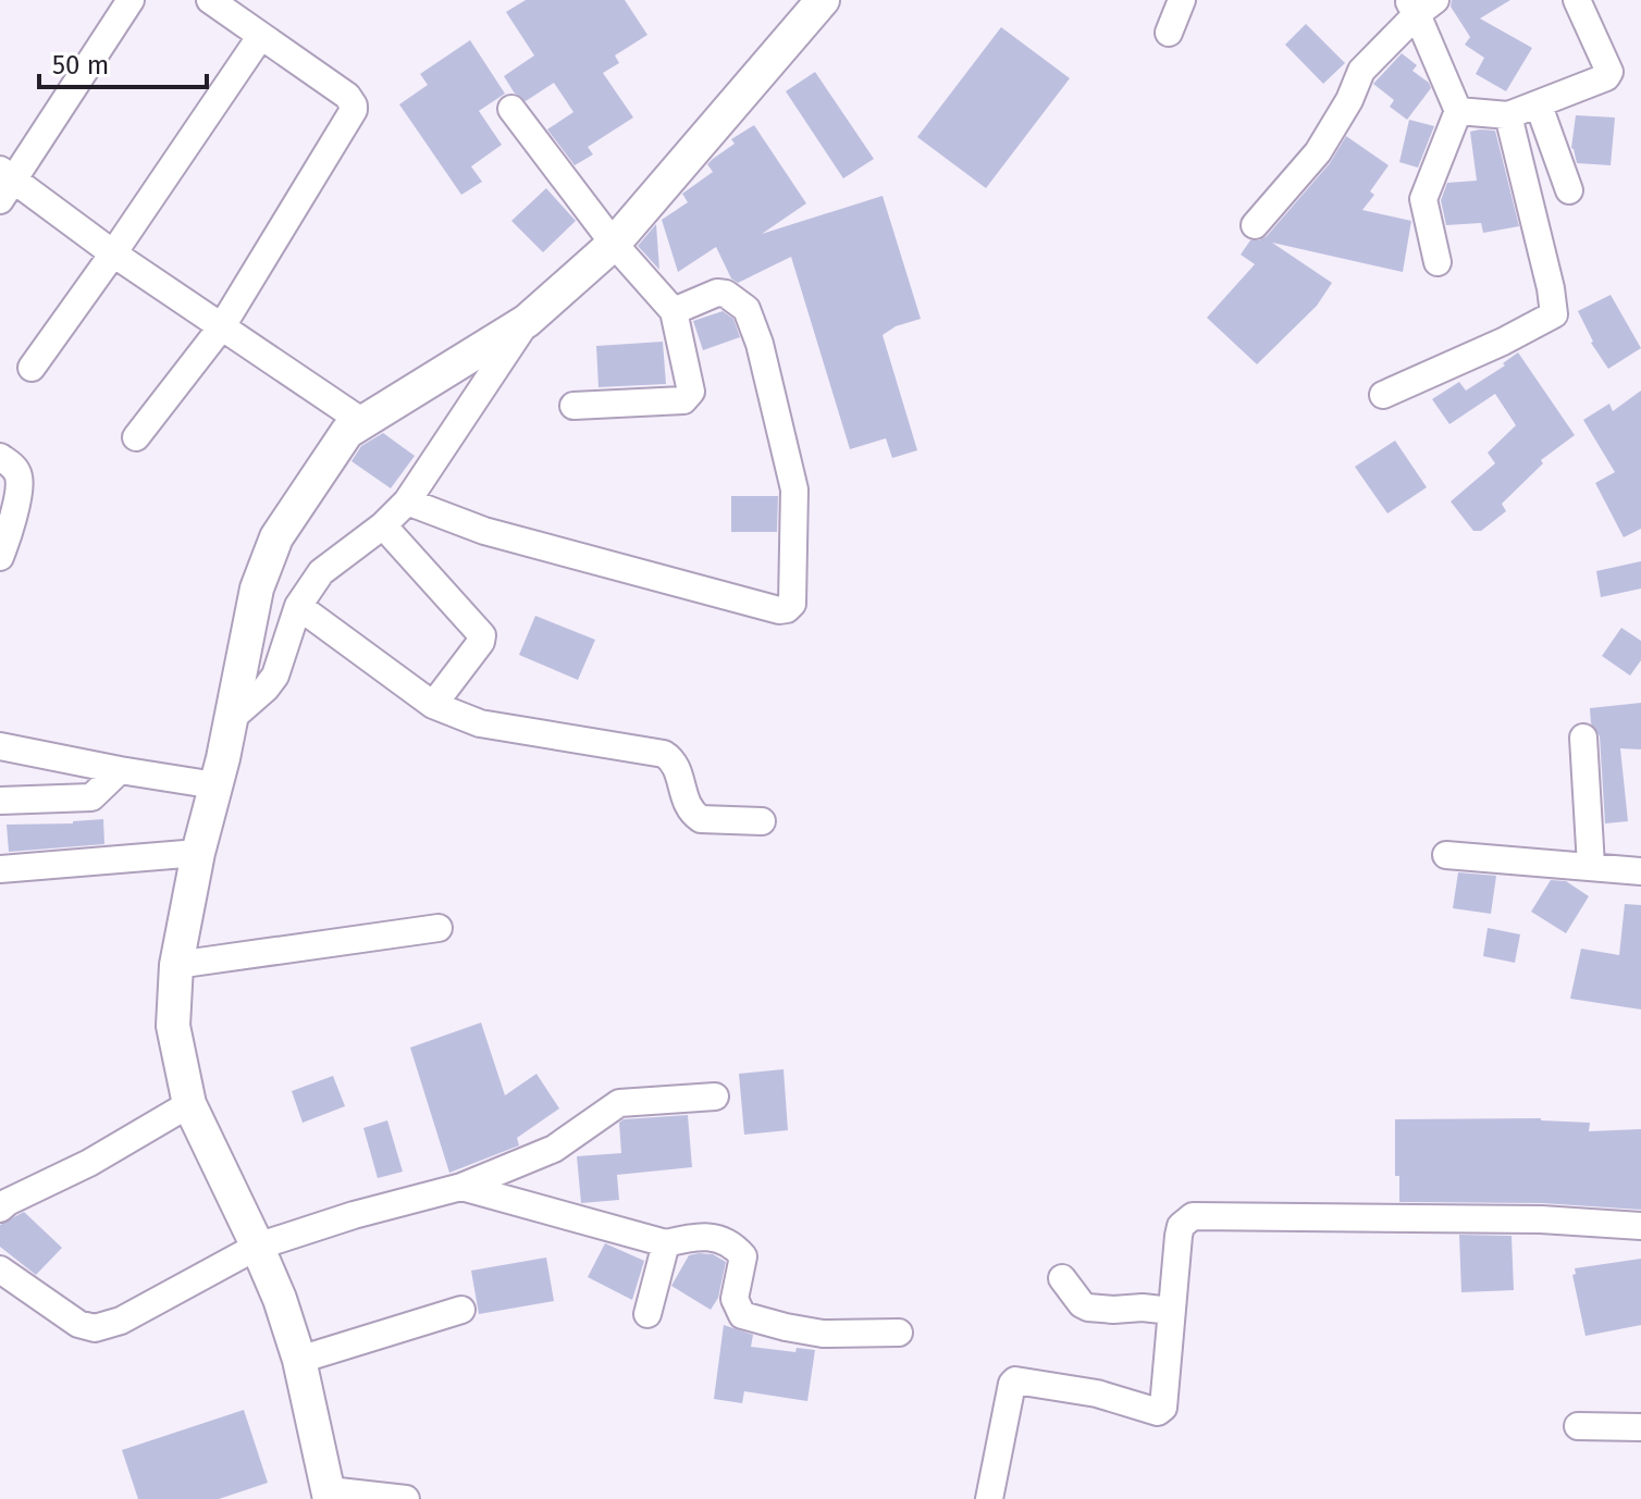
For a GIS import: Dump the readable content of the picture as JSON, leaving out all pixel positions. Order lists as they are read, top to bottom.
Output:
{
  "scale_bar": "50 m"
}
